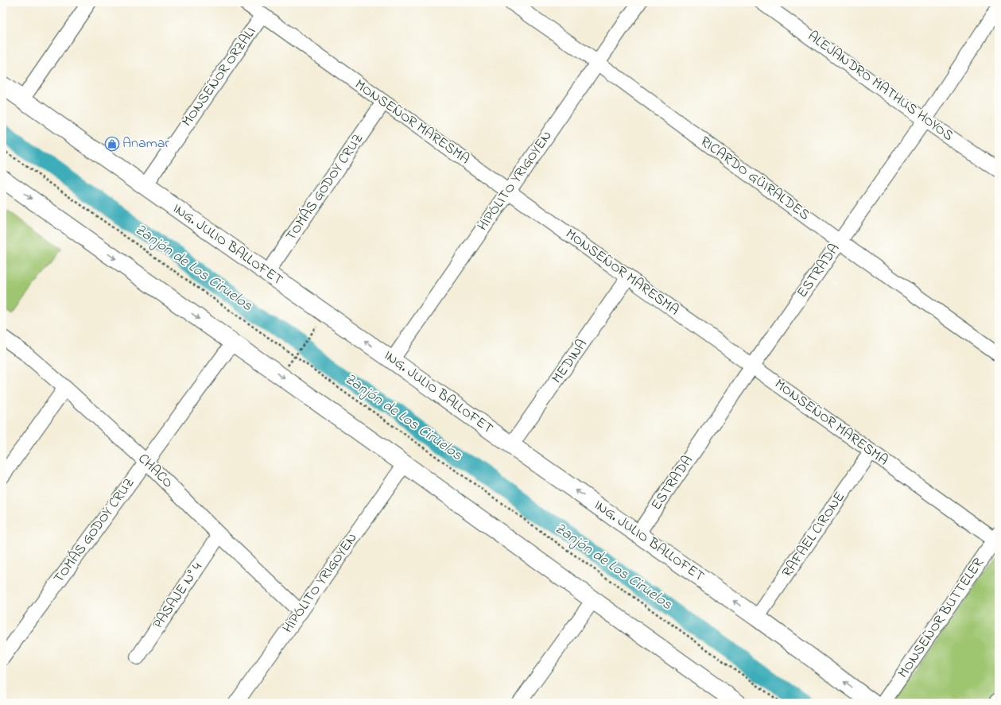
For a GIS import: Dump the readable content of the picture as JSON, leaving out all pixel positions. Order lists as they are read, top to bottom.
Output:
{
  "streets": {
    "street": [
      "MONSEÑOR ORZALI",
      "ALEJANDRO MATHUS HOYOS",
      "MONSEÑOR MARESMA",
      "RICARDO GÜIRALDES",
      "HIPÓLITO YRIGOYEN",
      "TOMÁS GODOY CRUZ",
      "ING. JULIO BALLOFET",
      "ESTRADA",
      "MEDINA",
      "CHACO",
      "RAFAEL CIRONE",
      "PASAJE N° 4",
      "MONSEÑOR BUTTELER"
    ]
  },
  "crossings": [
    ["MONSEÑOR ORZALI", "MONSEÑOR MARESMA"],
    ["MONSEÑOR ORZALI", "ING. JULIO BALLOFET"],
    ["ALEJANDRO MATHUS HOYOS", "ESTRADA"],
    ["MONSEÑOR MARESMA", "HIPÓLITO YRIGOYEN"],
    ["MONSEÑOR MARESMA", "TOMÁS GODOY CRUZ"],
    ["MONSEÑOR MARESMA", "ESTRADA"],
    ["MONSEÑOR MARESMA", "MEDINA"],
    ["MONSEÑOR MARESMA", "RAFAEL CIRONE"],
    ["MONSEÑOR MARESMA", "MONSEÑOR BUTTELER"],
    ["RICARDO GÜIRALDES", "HIPÓLITO YRIGOYEN"],
    ["RICARDO GÜIRALDES", "ESTRADA"],
    ["HIPÓLITO YRIGOYEN", "ING. JULIO BALLOFET"],
    ["HIPÓLITO YRIGOYEN", "CHACO"],
    ["TOMÁS GODOY CRUZ", "ING. JULIO BALLOFET"],
    ["TOMÁS GODOY CRUZ", "CHACO"],
    ["ING. JULIO BALLOFET", "ESTRADA"],
    ["ING. JULIO BALLOFET", "MEDINA"],
    ["ING. JULIO BALLOFET", "RAFAEL CIRONE"],
    ["CHACO", "PASAJE N° 4"]
  ],
  "water": ["Zanjón de Los Ciruelos"],
  "places": {
    "shop": ["Anamar"]
  }
}
